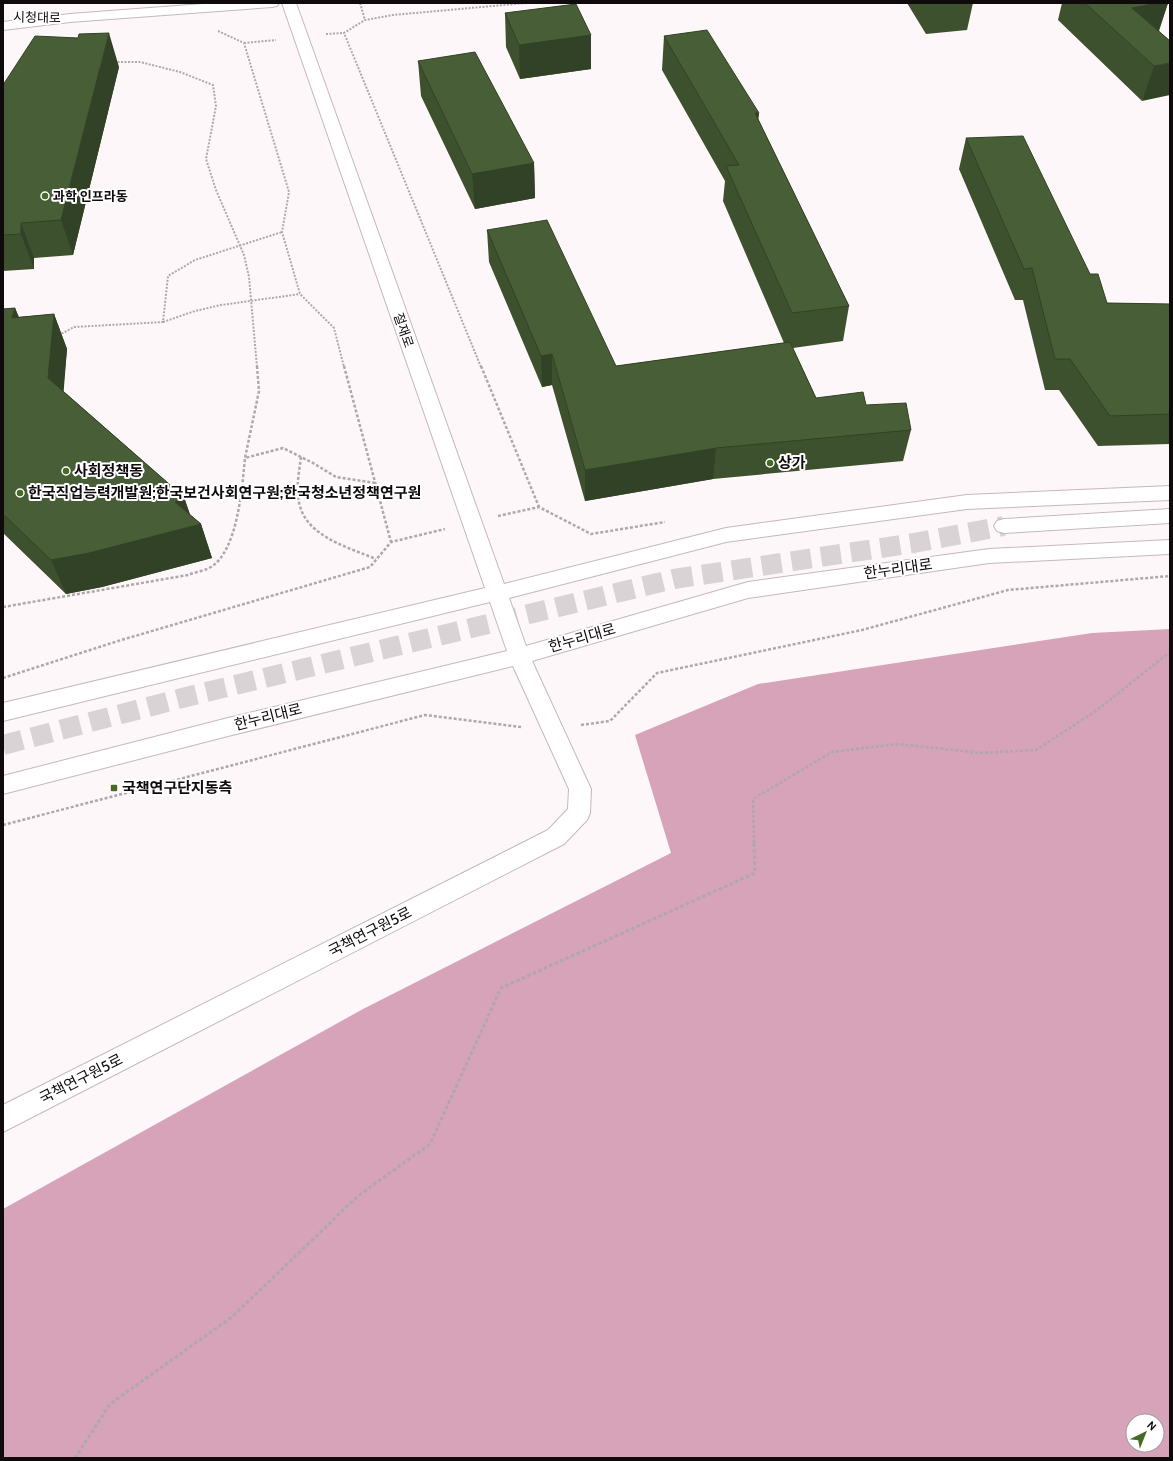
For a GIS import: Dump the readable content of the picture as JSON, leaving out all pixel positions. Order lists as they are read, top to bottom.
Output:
{
  "streets": {
    "street": [
      "시청대로",
      "절재로",
      "한누리대로",
      "국책연구원5로"
    ]
  },
  "crossings": [
    ["절재로", "한누리대로"],
    ["절재로", "국책연구원5로"],
    ["한누리대로", "국책연구원5로"]
  ],
  "places": {
    "other": [
      "과학 인프라동",
      "상가",
      "사회정책동",
      "한국직업능력개발원;한국보건사회연구원;한국청소년정책연구원"
    ],
    "transit": ["국책연구단지동측"]
  },
  "north": "top right"
}
